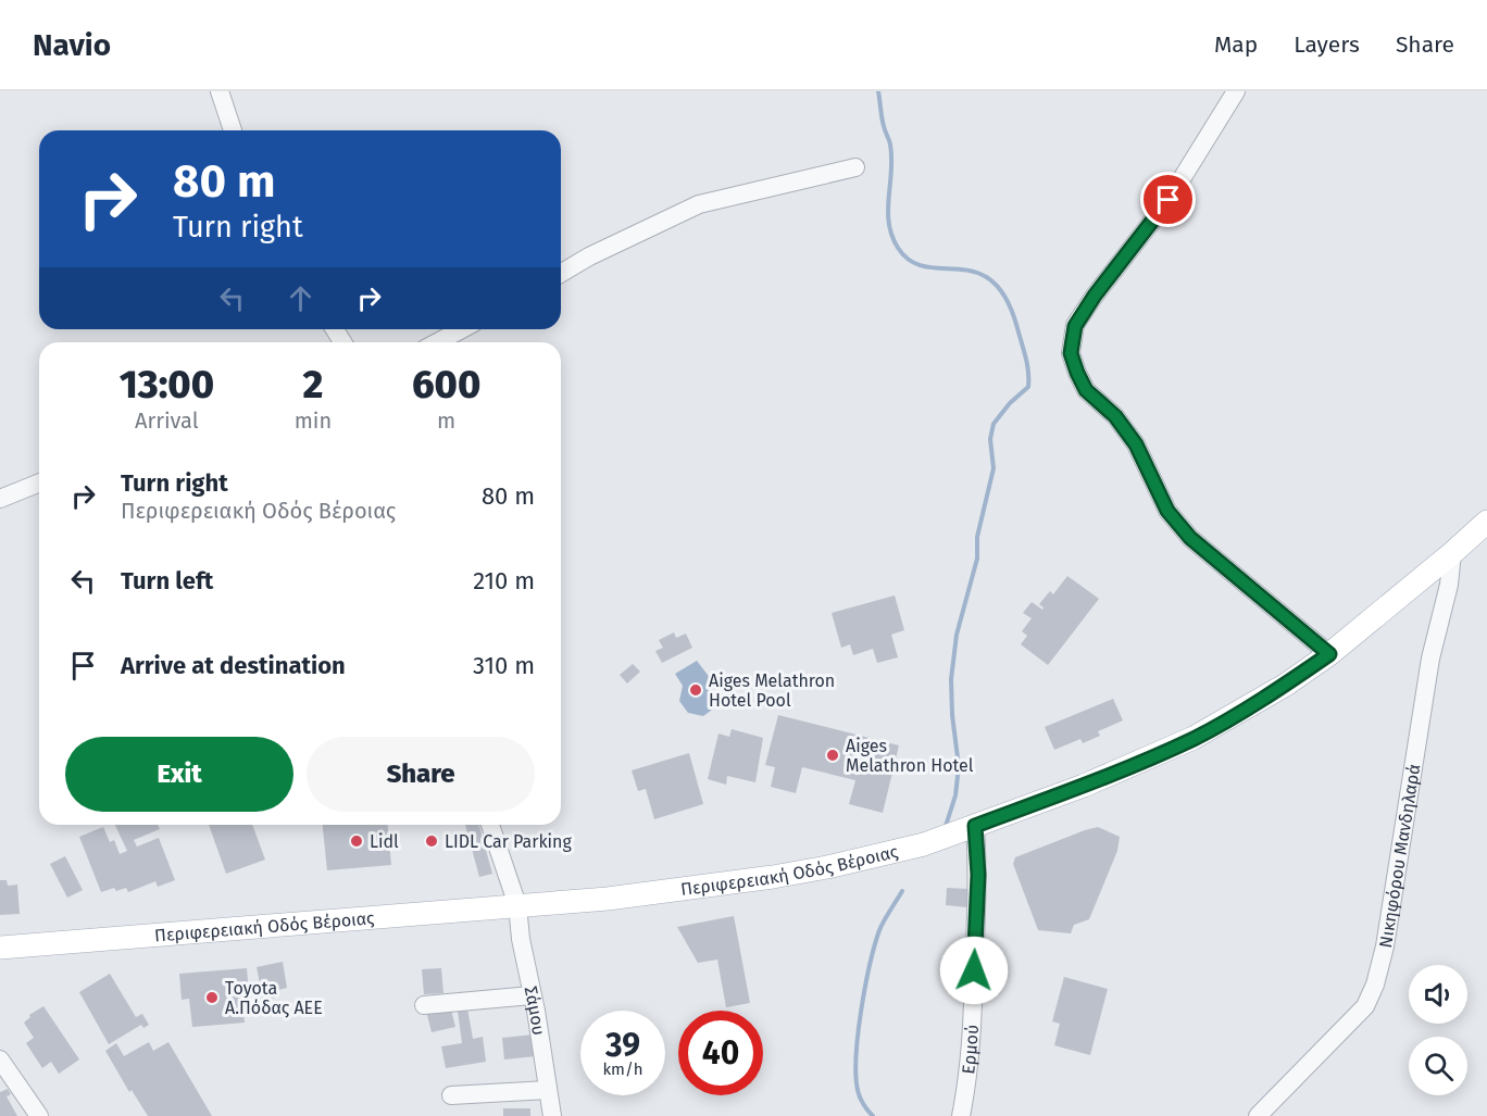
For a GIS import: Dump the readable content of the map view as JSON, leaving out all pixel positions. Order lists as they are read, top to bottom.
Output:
{
  "streets": {
    "main road": ["Περιφερειακή Οδός Βέροιας"],
    "street": ["Νικηφόρου Μανδηλαρά", "Σάμου", "Ερμού"]
  },
  "crossings": [
    ["Νικηφόρου Μανδηλαρά", "Περιφερειακή Οδός Βέροιας"],
    ["Περιφερειακή Οδός Βέροιας", "Σάμου"],
    ["Περιφερειακή Οδός Βέροιας", "Ερμού"]
  ],
  "places": [
    "Aiges Melathron Hotel Pool",
    "Aiges Melathron Hotel",
    "Lidl",
    "LIDL Car Parking",
    "Toyota Α.Πόδας ΑΕΕ"
  ],
  "page": {
    "header": "Navio",
    "nav": ["Map", "Layers", "Share"],
    "turn": ["80 m", "Turn right"],
    "eta": [
      "13:00",
      "Arrival",
      "2",
      "min",
      "600",
      "m"
    ],
    "list": [
      {
        "name": "Turn right",
        "note": "Περιφερειακή Οδός Βέροιας",
        "value": "80 m"
      },
      {
        "name": "Turn left",
        "value": "210 m"
      },
      {
        "name": "Arrive at destination",
        "value": "310 m"
      }
    ],
    "buttons": ["Exit", "Share"],
    "speed": "39 km/h",
    "limit": "40"
  }
}
